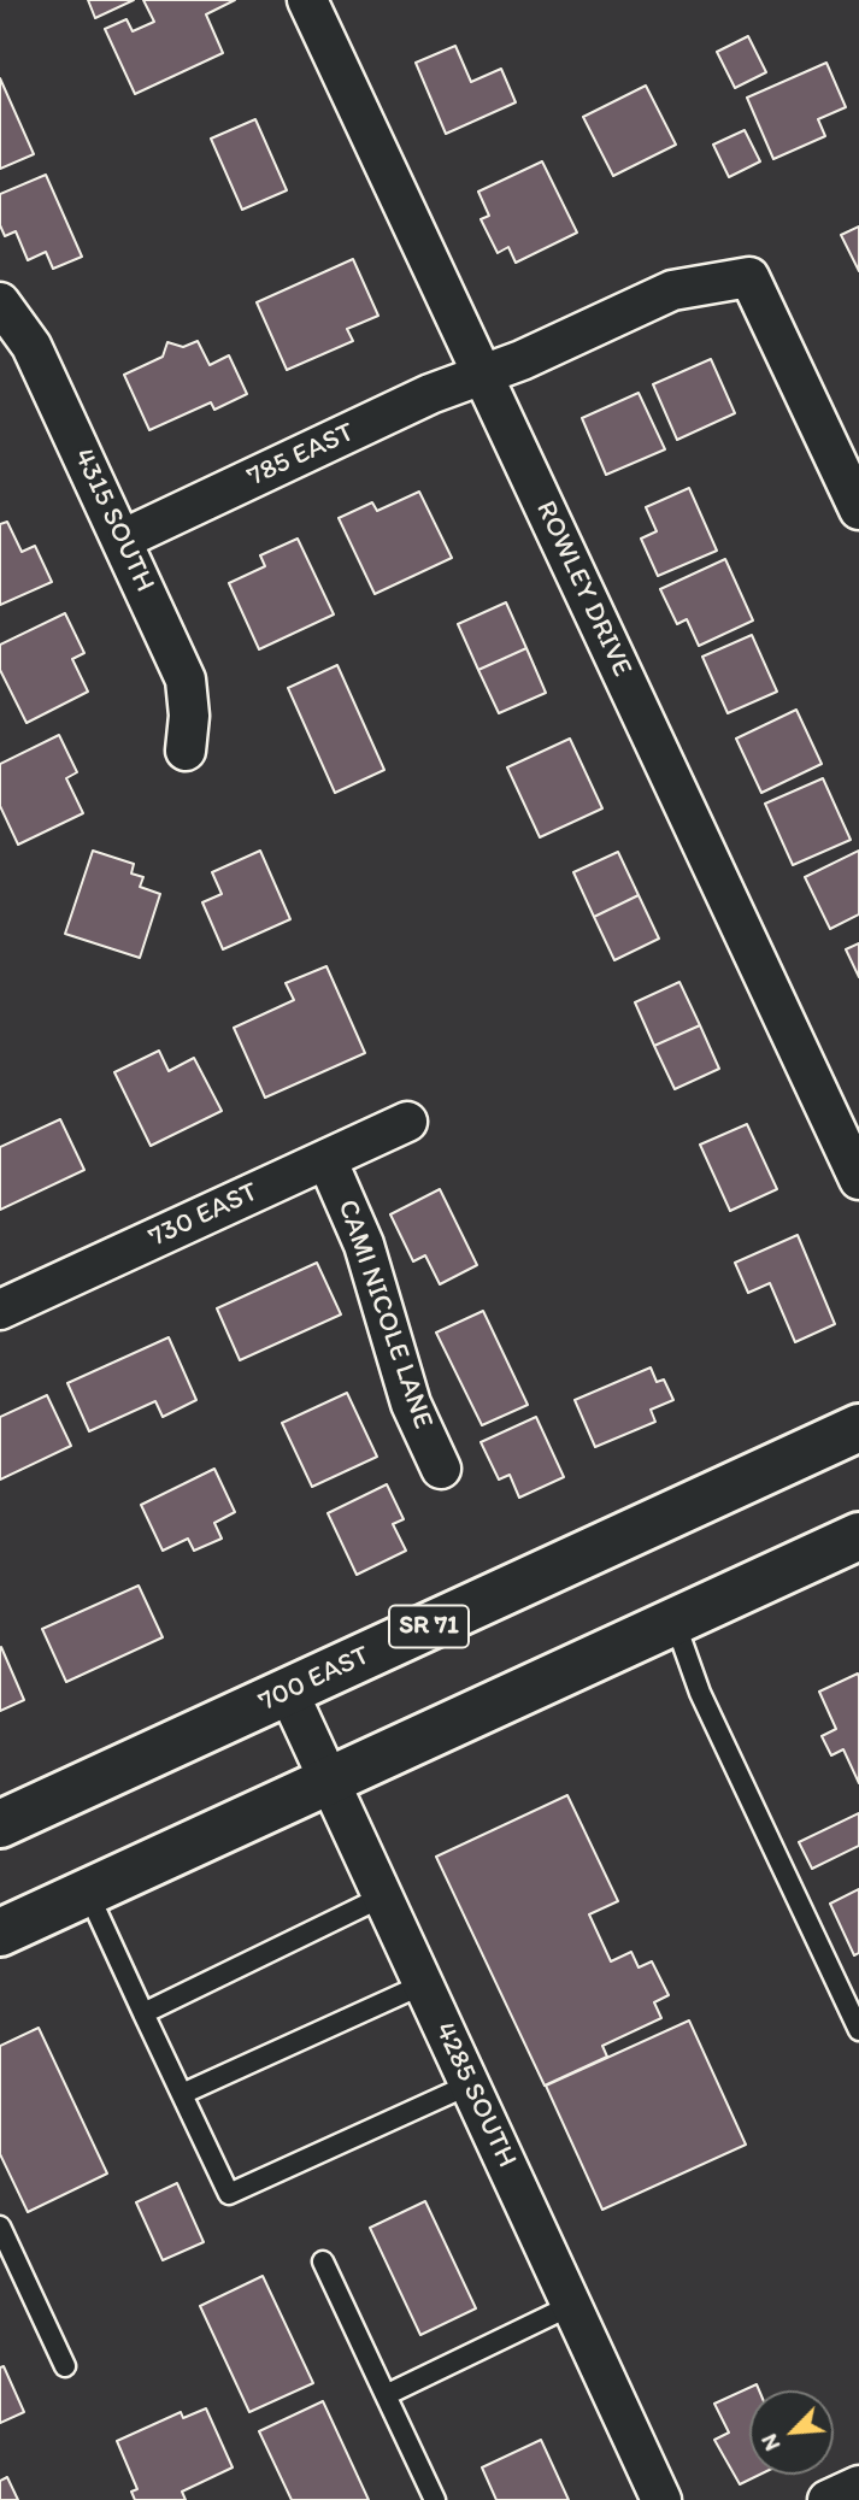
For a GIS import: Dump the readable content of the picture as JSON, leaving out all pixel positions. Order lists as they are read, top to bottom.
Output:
{
  "streets": {
    "main road": ["SR 71", "700 EAST"],
    "street": [
      "785 EAST",
      "4315 SOUTH",
      "ROWLEY DRIVE",
      "730 EAST",
      "CAMI NICOLE LANE",
      "4285 SOUTH"
    ]
  },
  "crossings": [
    ["785 EAST", "4315 SOUTH"],
    ["785 EAST", "ROWLEY DRIVE"],
    ["730 EAST", "CAMI NICOLE LANE"],
    ["700 EAST", "4285 SOUTH"]
  ],
  "north": "bottom left"
}
